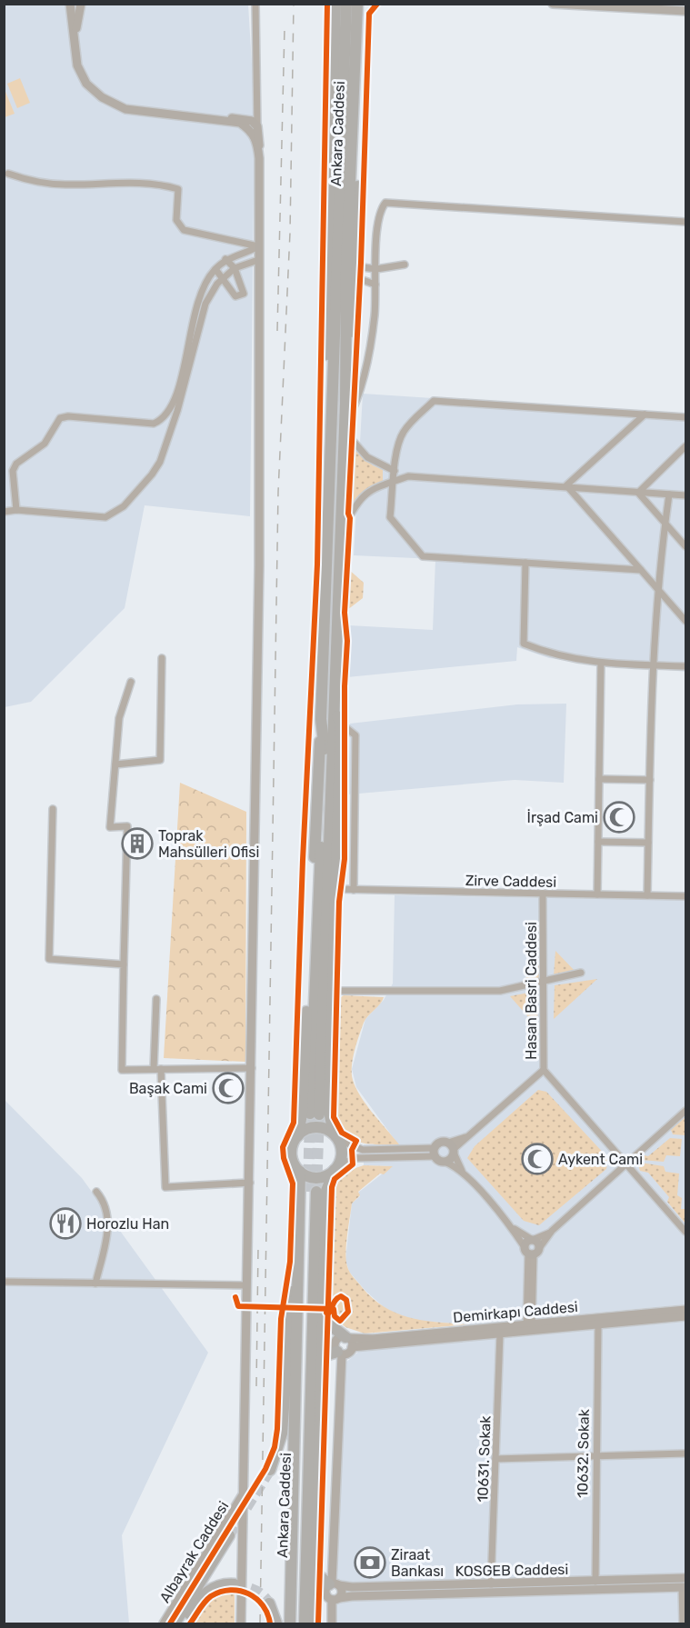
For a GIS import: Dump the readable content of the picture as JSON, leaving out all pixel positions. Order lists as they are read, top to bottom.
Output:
{
  "streets": {
    "highway": ["Ankara Caddesi"],
    "street": [
      "Zirve Caddesi",
      "Hasan Basri Caddesi",
      "Demirkapı Caddesi",
      "10632. Sokak",
      "10631. Sokak",
      "Albayrak Caddesi",
      "KOSGEB Caddesi"
    ]
  },
  "crossings": [
    ["Zirve Caddesi", "Hasan Basri Caddesi"],
    ["Demirkapı Caddesi", "10632. Sokak"],
    ["Demirkapı Caddesi", "10631. Sokak"],
    ["10632. Sokak", "KOSGEB Caddesi"],
    ["10631. Sokak", "KOSGEB Caddesi"]
  ],
  "places": {
    "mosque": ["İrşad Cami", "Başak Cami", "Aykent Cami"],
    "building": ["Toprak Mahsülleri Ofisi"],
    "restaurant": ["Horozlu Han"],
    "bank": ["Ziraat Bankası"]
  }
}
